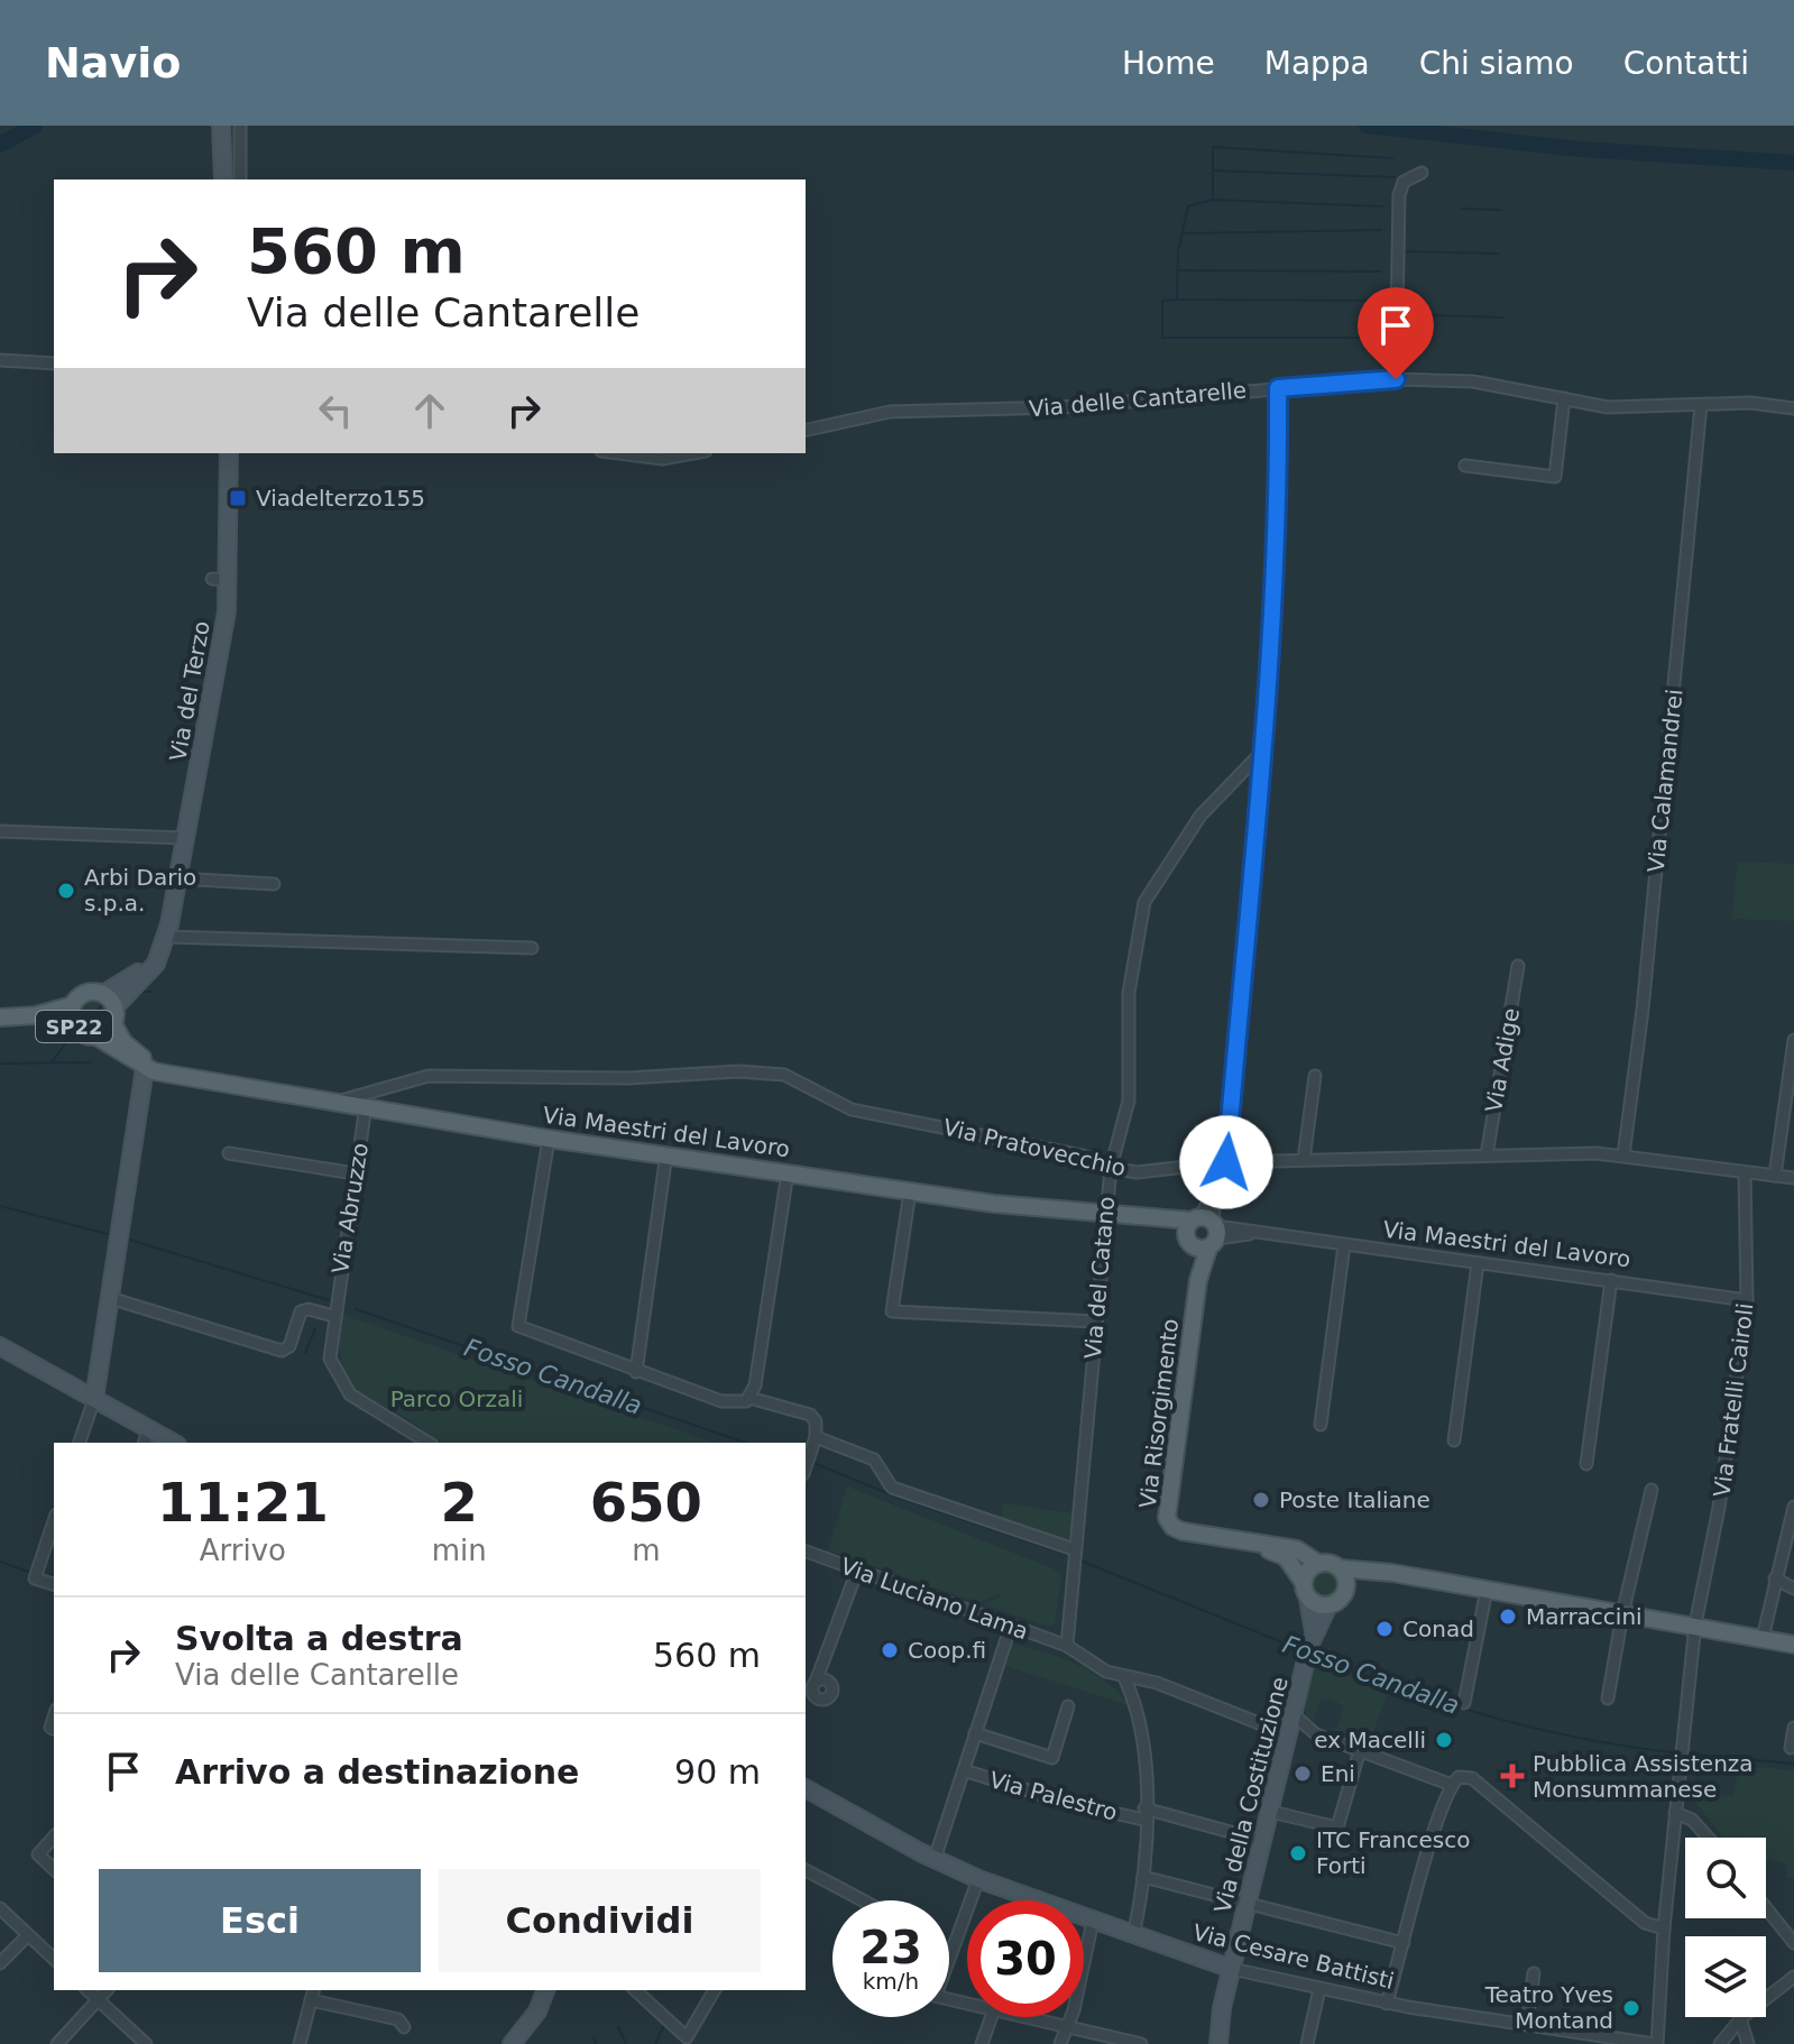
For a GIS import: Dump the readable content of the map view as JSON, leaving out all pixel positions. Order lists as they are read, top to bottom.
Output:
{
  "streets": {
    "main road": ["SP22", "Via Maestri del Lavoro", "Via Risorgimento"],
    "street": [
      "Via delle Cantarelle",
      "Via del Terzo",
      "Via Calamandrei",
      "Via Adige",
      "Via Pratovecchio",
      "Via Abruzzo",
      "Via del Catano",
      "Via Fratelli Cairoli",
      "Via Luciano Lama",
      "Via della Costituzione",
      "Via Palestro",
      "Via Cesare Battisti"
    ]
  },
  "crossings": [
    ["Via delle Cantarelle", "Via Calamandrei"],
    ["Via Calamandrei", "Via Pratovecchio"],
    ["Via Adige", "Via Pratovecchio"],
    ["Via Maestri del Lavoro", "Via Pratovecchio"],
    ["Via Maestri del Lavoro", "Via Abruzzo"],
    ["Via Maestri del Lavoro", "Via del Catano"],
    ["Via Maestri del Lavoro", "Via Fratelli Cairoli"],
    ["Via Maestri del Lavoro", "Via Risorgimento"],
    ["Via Pratovecchio", "Via del Catano"],
    ["Via Pratovecchio", "Via Fratelli Cairoli"],
    ["Via del Catano", "Via Luciano Lama"],
    ["Via Fratelli Cairoli", "Via Risorgimento"],
    ["Via Fratelli Cairoli", "Via Cesare Battisti"],
    ["Via Risorgimento", "Via della Costituzione"],
    ["Via Luciano Lama", "Via Palestro"],
    ["Via della Costituzione", "Via Cesare Battisti"],
    ["Via Palestro", "Via Cesare Battisti"]
  ],
  "water": ["Fosso Candalla"],
  "parks": ["Parco Orzali"],
  "places": {
    "transit": ["Viadelterzo155"],
    "other": [
      "Arbi Dario s.p.a.",
      "Poste Italiane",
      "Marraccini",
      "Conad",
      "Coop.fi",
      "ex Macelli",
      "Eni",
      "ITC Francesco Forti",
      "Teatro Yves Montand"
    ],
    "health": ["Pubblica Assistenza Monsummanese"]
  },
  "page": {
    "header": "Navio",
    "nav": [
      "Home",
      "Mappa",
      "Chi siamo",
      "Contatti"
    ],
    "turn": ["560 m", "Via delle Cantarelle"],
    "eta": [
      "11:21",
      "Arrivo",
      "2",
      "min",
      "650",
      "m"
    ],
    "list": [
      {
        "name": "Svolta a destra",
        "note": "Via delle Cantarelle",
        "value": "560 m"
      },
      {
        "name": "Arrivo a destinazione",
        "value": "90 m"
      }
    ],
    "buttons": ["Esci", "Condividi"],
    "speed": "23 km/h",
    "limit": "30"
  }
}
